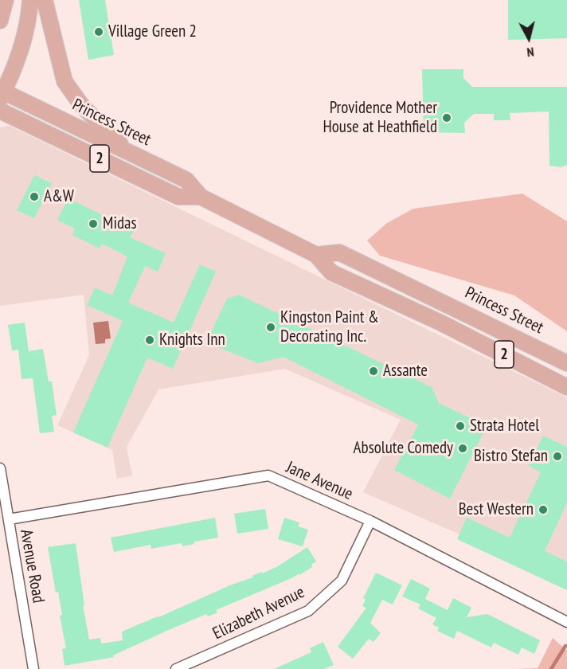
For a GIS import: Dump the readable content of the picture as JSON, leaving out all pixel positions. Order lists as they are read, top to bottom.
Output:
{
  "streets": {
    "main road": ["Princess Street", "2"],
    "street": ["Jane Avenue", "Avenue Road", "Elizabeth Avenue"]
  },
  "crossings": [
    ["Jane Avenue", "Avenue Road"],
    ["Jane Avenue", "Elizabeth Avenue"]
  ],
  "places": [
    "Village Green 2",
    "Providence Mother House at Heathfield",
    "A&W",
    "Midas",
    "Kingston Paint & Decorating Inc.",
    "Knights Inn",
    "Assante",
    "Strata Hotel",
    "Absolute Comedy",
    "Bistro Stefan",
    "Best Western"
  ],
  "north": "bottom"
}
